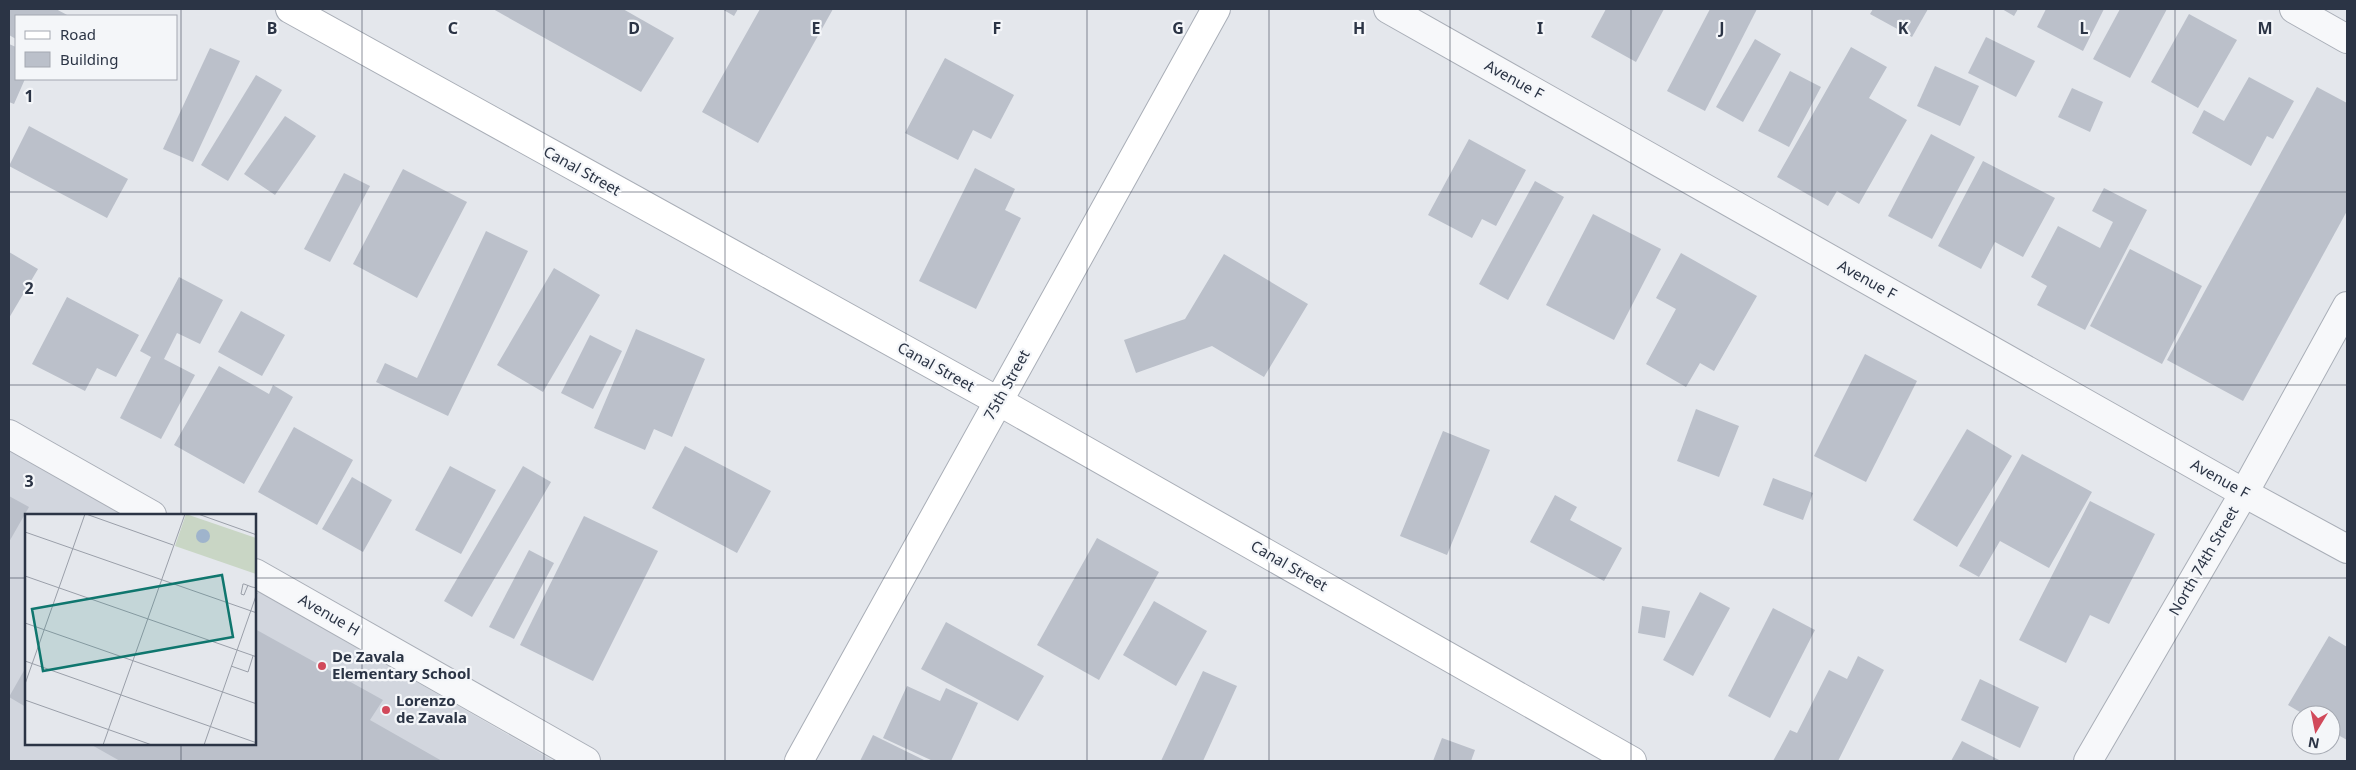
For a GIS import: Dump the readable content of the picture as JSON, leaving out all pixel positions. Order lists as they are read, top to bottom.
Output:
{
  "streets": {
    "street": [
      "Avenue F",
      "Canal Street",
      "75th Street",
      "North 74th Street",
      "Avenue H"
    ]
  },
  "crossings": [
    ["Avenue F", "North 74th Street"],
    ["Canal Street", "75th Street"]
  ],
  "places": ["De Zavala Elementary School", "Lorenzo de Zavala"],
  "legend": ["Road", "Building"],
  "north": "bottom",
  "grid": {
    "columns": [
      "B",
      "C",
      "D",
      "E",
      "F",
      "G",
      "H",
      "I",
      "J",
      "K",
      "L",
      "M"
    ],
    "rows": ["1", "2", "3"]
  }
}
